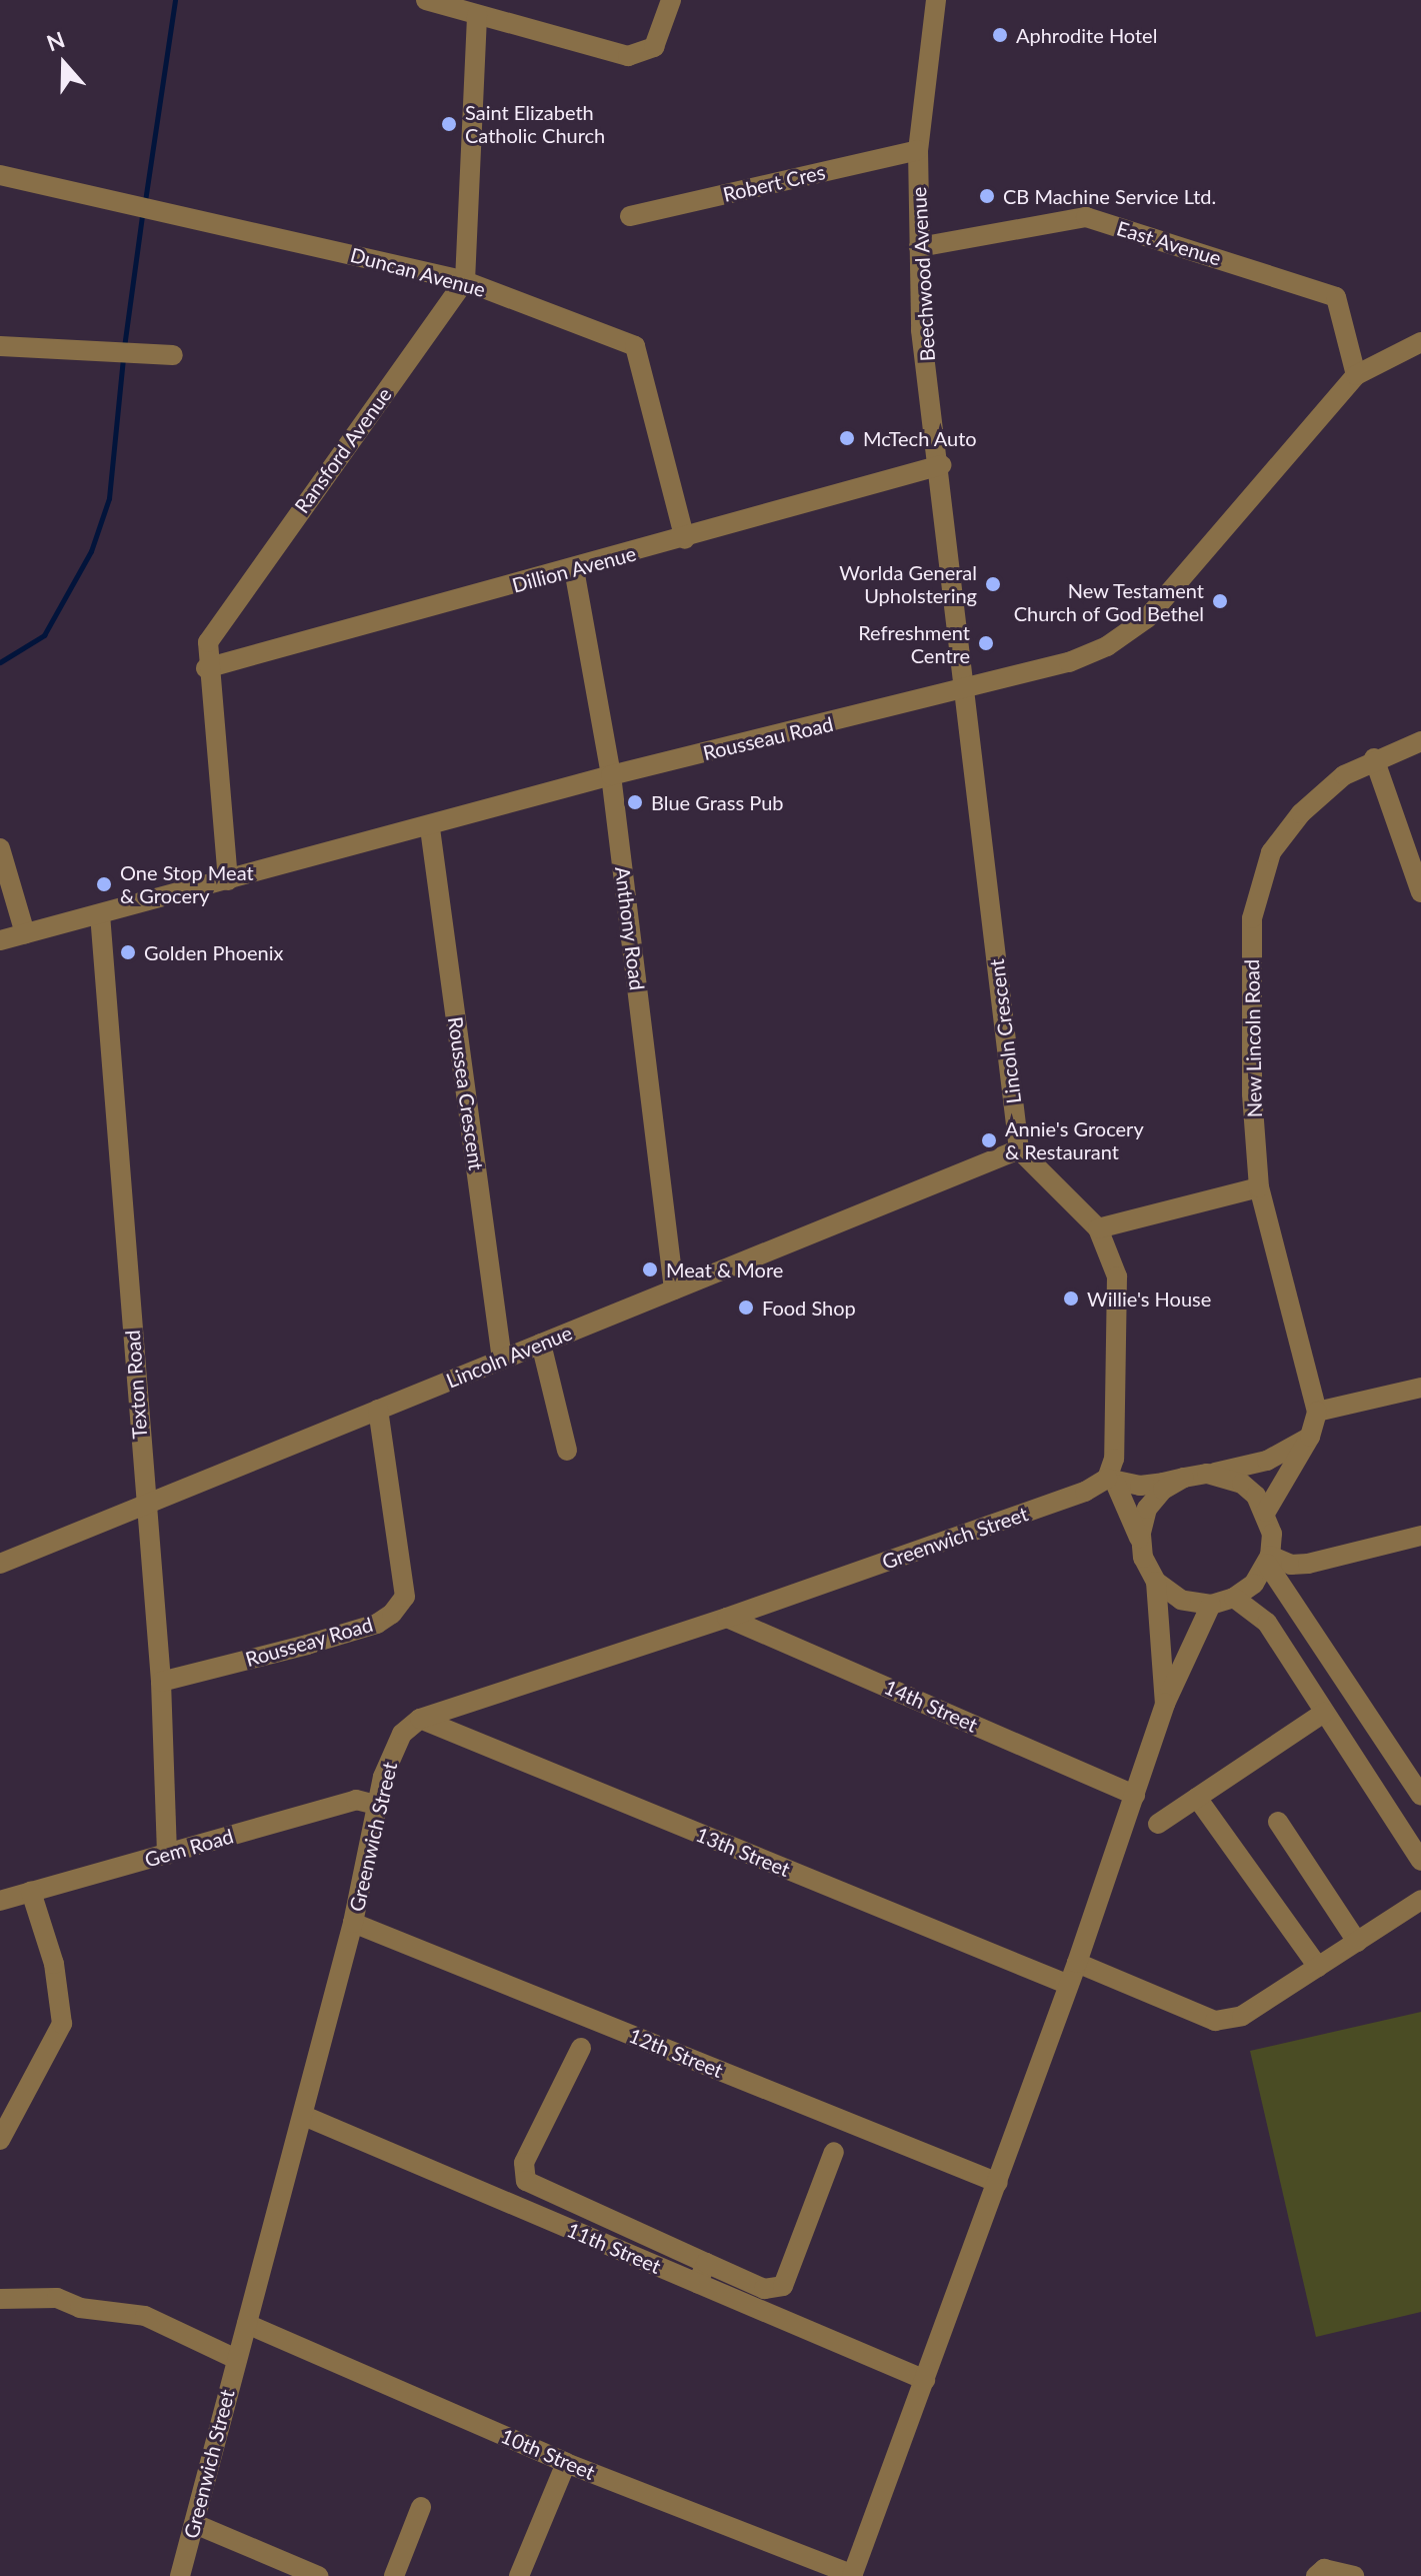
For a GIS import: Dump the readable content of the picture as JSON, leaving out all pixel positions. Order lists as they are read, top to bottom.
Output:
{
  "streets": {
    "street": [
      "Robert Cres",
      "East Avenue",
      "Duncan Avenue",
      "Beechwood Avenue",
      "Ransford Avenue",
      "Dillion Avenue",
      "Rousseau Road",
      "Anthony Road",
      "Lincoln Crescent",
      "New Lincoln Road",
      "Roussea Crescent",
      "Lincoln Avenue",
      "Texton Road",
      "Greenwich Street",
      "Rousseay Road",
      "14th Street",
      "Gem Road",
      "13th Street",
      "12th Street",
      "11th Street",
      "10th Street"
    ]
  },
  "crossings": [
    ["Robert Cres", "Beechwood Avenue"],
    ["East Avenue", "Beechwood Avenue"],
    ["East Avenue", "Rousseau Road"],
    ["Duncan Avenue", "Ransford Avenue"],
    ["Duncan Avenue", "Dillion Avenue"],
    ["Beechwood Avenue", "Dillion Avenue"],
    ["Beechwood Avenue", "Rousseau Road"],
    ["Beechwood Avenue", "Lincoln Crescent"],
    ["Ransford Avenue", "Dillion Avenue"],
    ["Ransford Avenue", "Rousseau Road"],
    ["Dillion Avenue", "Anthony Road"],
    ["Rousseau Road", "Anthony Road"],
    ["Rousseau Road", "Lincoln Crescent"],
    ["Rousseau Road", "Roussea Crescent"],
    ["Rousseau Road", "Texton Road"],
    ["Anthony Road", "Lincoln Avenue"],
    ["Lincoln Crescent", "Lincoln Avenue"],
    ["Roussea Crescent", "Lincoln Avenue"],
    ["Lincoln Avenue", "Texton Road"],
    ["Lincoln Avenue", "Rousseay Road"],
    ["Texton Road", "Rousseay Road"],
    ["Texton Road", "Gem Road"],
    ["Greenwich Street", "14th Street"],
    ["Greenwich Street", "Gem Road"],
    ["Greenwich Street", "13th Street"],
    ["Greenwich Street", "12th Street"],
    ["Greenwich Street", "11th Street"],
    ["Greenwich Street", "10th Street"]
  ],
  "places": [
    "Aphrodite Hotel",
    "Saint Elizabeth Catholic Church",
    "CB Machine Service Ltd.",
    "McTech Auto",
    "Worlda General Upholstering",
    "New Testament Church of God Bethel",
    "Refreshment Centre",
    "Blue Grass Pub",
    "One Stop Meat & Grocery",
    "Golden Phoenix",
    "Annie's Grocery & Restaurant",
    "Meat & More",
    "Willie's House",
    "Food Shop"
  ],
  "north": "top"
}
